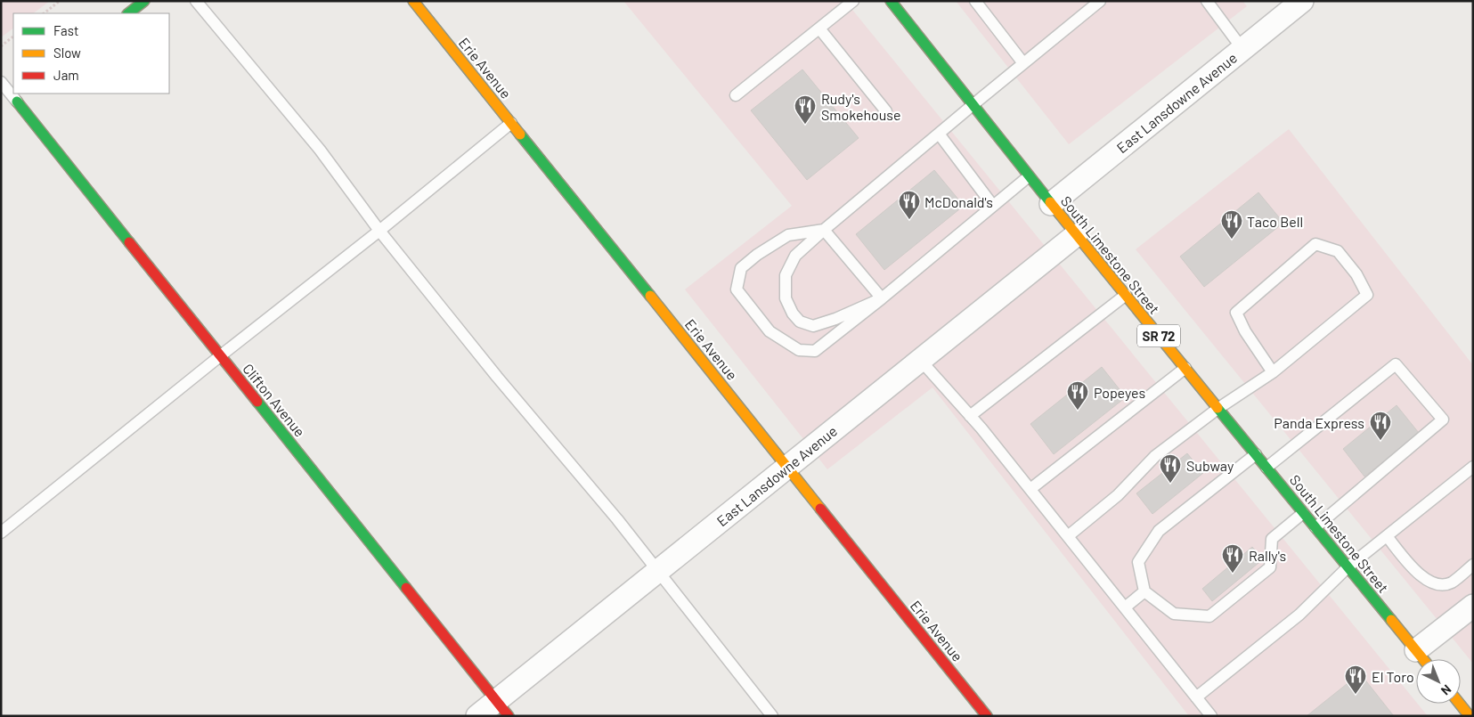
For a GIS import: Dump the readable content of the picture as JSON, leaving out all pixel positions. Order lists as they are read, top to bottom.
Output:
{
  "streets": {
    "street": [
      "Erie Avenue",
      "East Lansdowne Avenue",
      "South Limestone Street",
      "SR 72",
      "Clifton Avenue"
    ]
  },
  "crossings": [
    ["Erie Avenue", "East Lansdowne Avenue"],
    ["East Lansdowne Avenue", "South Limestone Street"],
    ["East Lansdowne Avenue", "Clifton Avenue"]
  ],
  "places": {
    "restaurant": [
      "Rudy's Smokehouse",
      "McDonald's",
      "Taco Bell",
      "Popeyes",
      "Panda Express",
      "Subway",
      "Rally's",
      "El Toro"
    ]
  },
  "legend": ["Fast", "Slow", "Jam"],
  "north": "bottom right"
}
